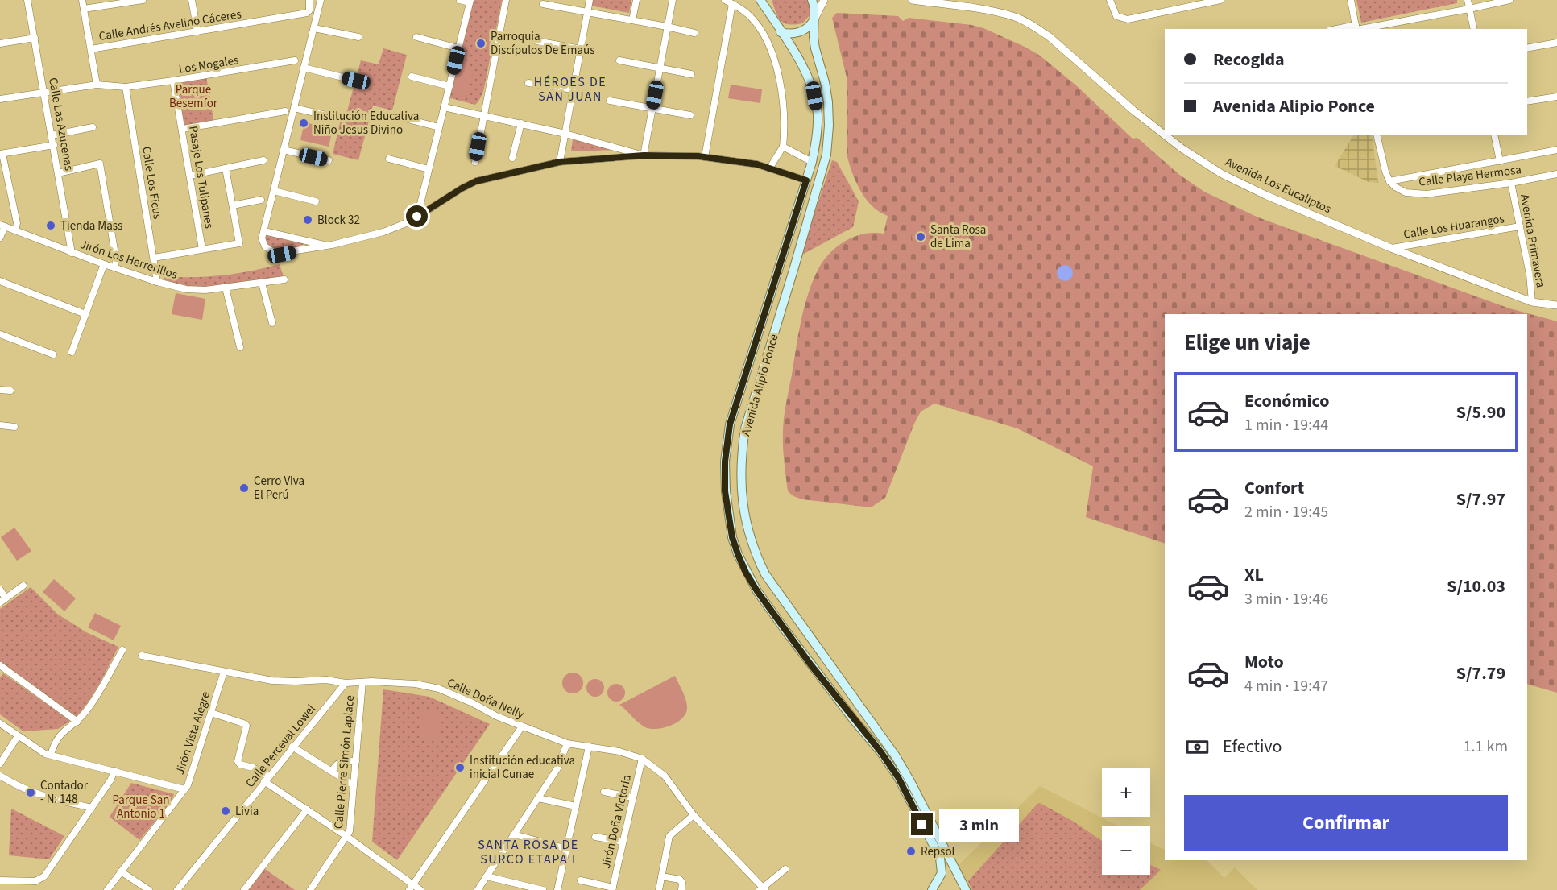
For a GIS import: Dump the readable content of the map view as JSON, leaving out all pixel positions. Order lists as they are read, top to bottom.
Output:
{
  "streets": {
    "main road": ["Avenida Alipio Ponce"],
    "street": [
      "Calle Andrés Avelino Cáceres",
      "Los Nogales",
      "Calle Las Azucenas",
      "Calle Playa Hermosa",
      "Pasaje Los Tulipanes",
      "Calle Los Ficus",
      "Avenida Los Eucaliptos",
      "Calle Los Huarangos",
      "Avenida Primavera",
      "Jirón Los Herrerillos",
      "Calle Doña Nelly",
      "Jirón Vista Alegre",
      "Calle Perceval Lowel",
      "Calle Pierre Simón Laplace",
      "Jirón Doña Victoria"
    ]
  },
  "crossings": [
    ["Los Nogales", "Calle Las Azucenas"],
    ["Los Nogales", "Pasaje Los Tulipanes"],
    ["Los Nogales", "Calle Los Ficus"],
    ["Calle Las Azucenas", "Jirón Los Herrerillos"],
    ["Calle Playa Hermosa", "Avenida Primavera"],
    ["Calle Los Ficus", "Jirón Los Herrerillos"],
    ["Avenida Los Eucaliptos", "Calle Los Huarangos"],
    ["Avenida Los Eucaliptos", "Avenida Primavera"],
    ["Calle Los Huarangos", "Avenida Primavera"],
    ["Calle Doña Nelly", "Jirón Vista Alegre"],
    ["Calle Doña Nelly", "Calle Perceval Lowel"],
    ["Calle Doña Nelly", "Calle Pierre Simón Laplace"],
    ["Calle Doña Nelly", "Jirón Doña Victoria"]
  ],
  "districts": ["HÉROES DE SAN JUAN", "SANTA ROSA DE SURCO ETAPA I"],
  "parks": ["Parque Besemfor", "Parque San Antonio 1"],
  "places": [
    "Parroquia Discípulos De Emaús",
    "Institución Educativa Niño Jesus Divino",
    "Block 32",
    "Tienda Mass",
    "Santa Rosa de Lima",
    "Cerro Viva El Perú",
    "Institución educativa inicial Cunae",
    "Contador - N: 148",
    "Livia",
    "Repsol"
  ],
  "page": {
    "banner": ["Recogida", "Avenida Alipio Ponce"],
    "heading": "Elige un viaje",
    "list": [
      {
        "name": "Económico",
        "note": "1 min · 19:44",
        "value": "S/5.90"
      },
      {
        "name": "Confort",
        "note": "2 min · 19:45",
        "value": "S/7.97"
      },
      {
        "name": "XL",
        "note": "3 min · 19:46",
        "value": "S/10.03"
      },
      {
        "name": "Moto",
        "note": "4 min · 19:47",
        "value": "S/7.79"
      }
    ],
    "pay": ["Efectivo", "1.1 km"],
    "map_buttons": ["+", "−"],
    "buttons": "Confirmar",
    "bubble": "3 min"
  }
}
